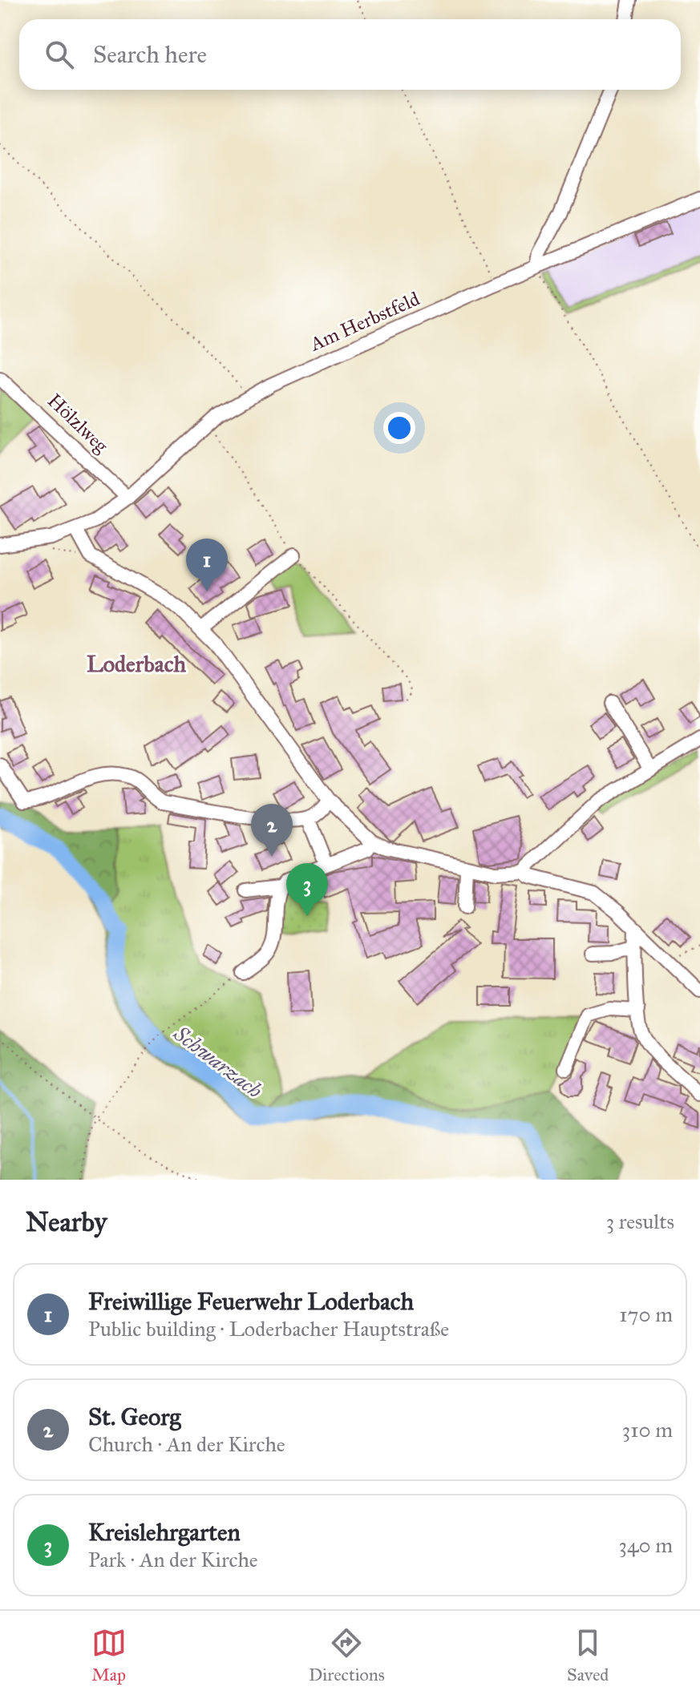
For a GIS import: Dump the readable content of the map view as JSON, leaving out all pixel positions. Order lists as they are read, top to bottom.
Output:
{
  "streets": {
    "street": ["Am Herbstfeld", "Hölzlweg"]
  },
  "crossings": [
    ["Am Herbstfeld", "Hölzlweg"]
  ],
  "districts": ["Loderbach"],
  "water": ["Schwarzach"],
  "page": {
    "search": "Search here",
    "pins": ["1", "2", "3"],
    "heading": ["Nearby", "3 results"],
    "list": [
      {
        "mark": "1",
        "name": "Freiwillige Feuerwehr Loderbach",
        "note": "Public building · Loderbacher Hauptstraße",
        "value": "170 m"
      },
      {
        "mark": "2",
        "name": "St. Georg",
        "note": "Church · An der Kirche",
        "value": "310 m"
      },
      {
        "mark": "3",
        "name": "Kreislehrgarten",
        "note": "Park · An der Kirche",
        "value": "340 m"
      }
    ],
    "nav": ["Map", "Directions", "Saved"]
  }
}
